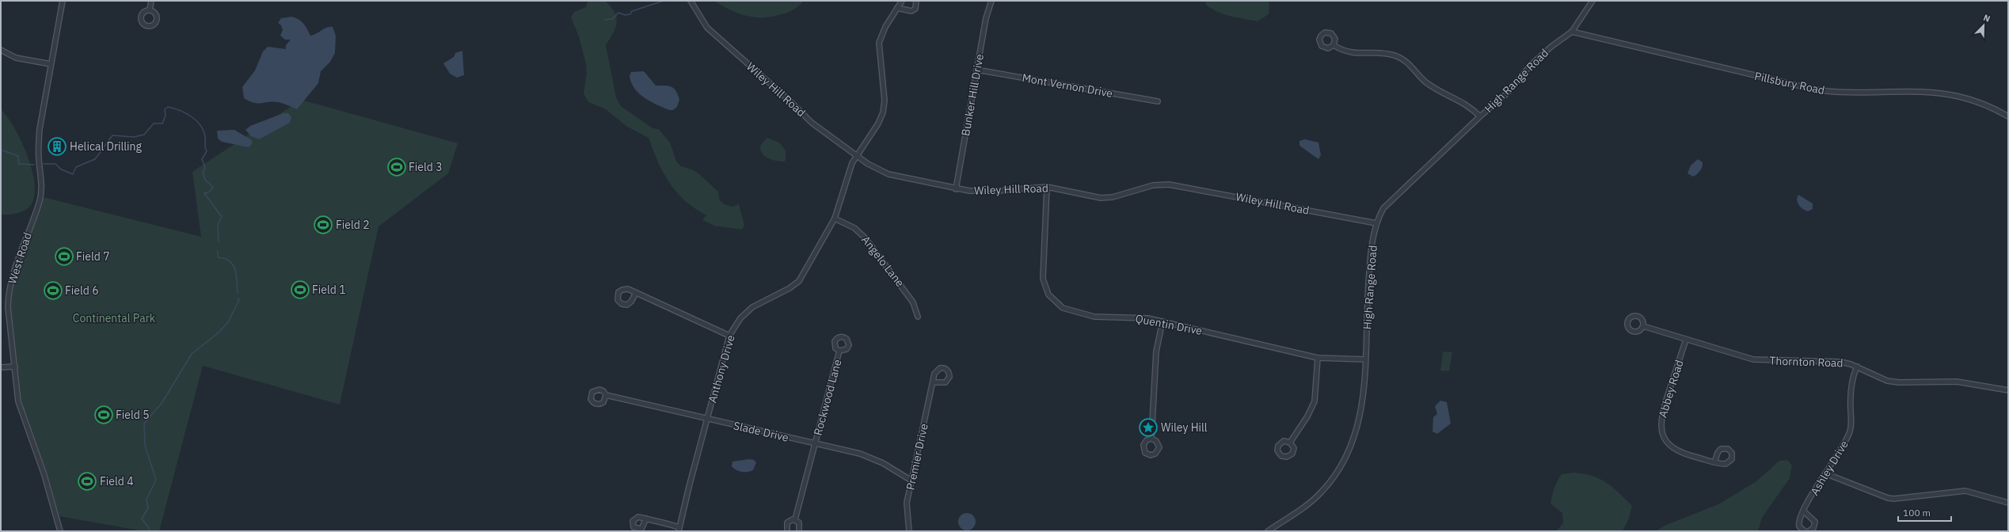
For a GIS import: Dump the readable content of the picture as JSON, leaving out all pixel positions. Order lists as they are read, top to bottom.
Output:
{
  "streets": {
    "street": [
      "High Range Road",
      "Pillsbury Road",
      "Mont Vernon Drive",
      "Wiley Hill Road",
      "Bunker Hill Drive",
      "West Road",
      "Angelo Lane",
      "Quentin Drive",
      "Thornton Road",
      "Anthony Drive",
      "Abbey Road",
      "Rockwood Lane",
      "Slade Drive",
      "Premier Drive",
      "Ashley Drive"
    ]
  },
  "crossings": [
    ["High Range Road", "Pillsbury Road"],
    ["High Range Road", "Wiley Hill Road"],
    ["High Range Road", "Quentin Drive"],
    ["Mont Vernon Drive", "Bunker Hill Drive"],
    ["Wiley Hill Road", "Bunker Hill Drive"],
    ["Wiley Hill Road", "Quentin Drive"],
    ["Wiley Hill Road", "Anthony Drive"],
    ["Angelo Lane", "Anthony Drive"],
    ["Thornton Road", "Abbey Road"],
    ["Thornton Road", "Ashley Drive"],
    ["Anthony Drive", "Slade Drive"],
    ["Rockwood Lane", "Slade Drive"],
    ["Slade Drive", "Premier Drive"]
  ],
  "parks": ["Continental Park"],
  "places": {
    "building": ["Helical Drilling"],
    "sports": [
      "Field 3",
      "Field 2",
      "Field 7",
      "Field 1",
      "Field 6",
      "Field 5",
      "Field 4"
    ],
    "place": ["Wiley Hill"]
  },
  "scale_bar": "100 m",
  "north": "top right"
}
